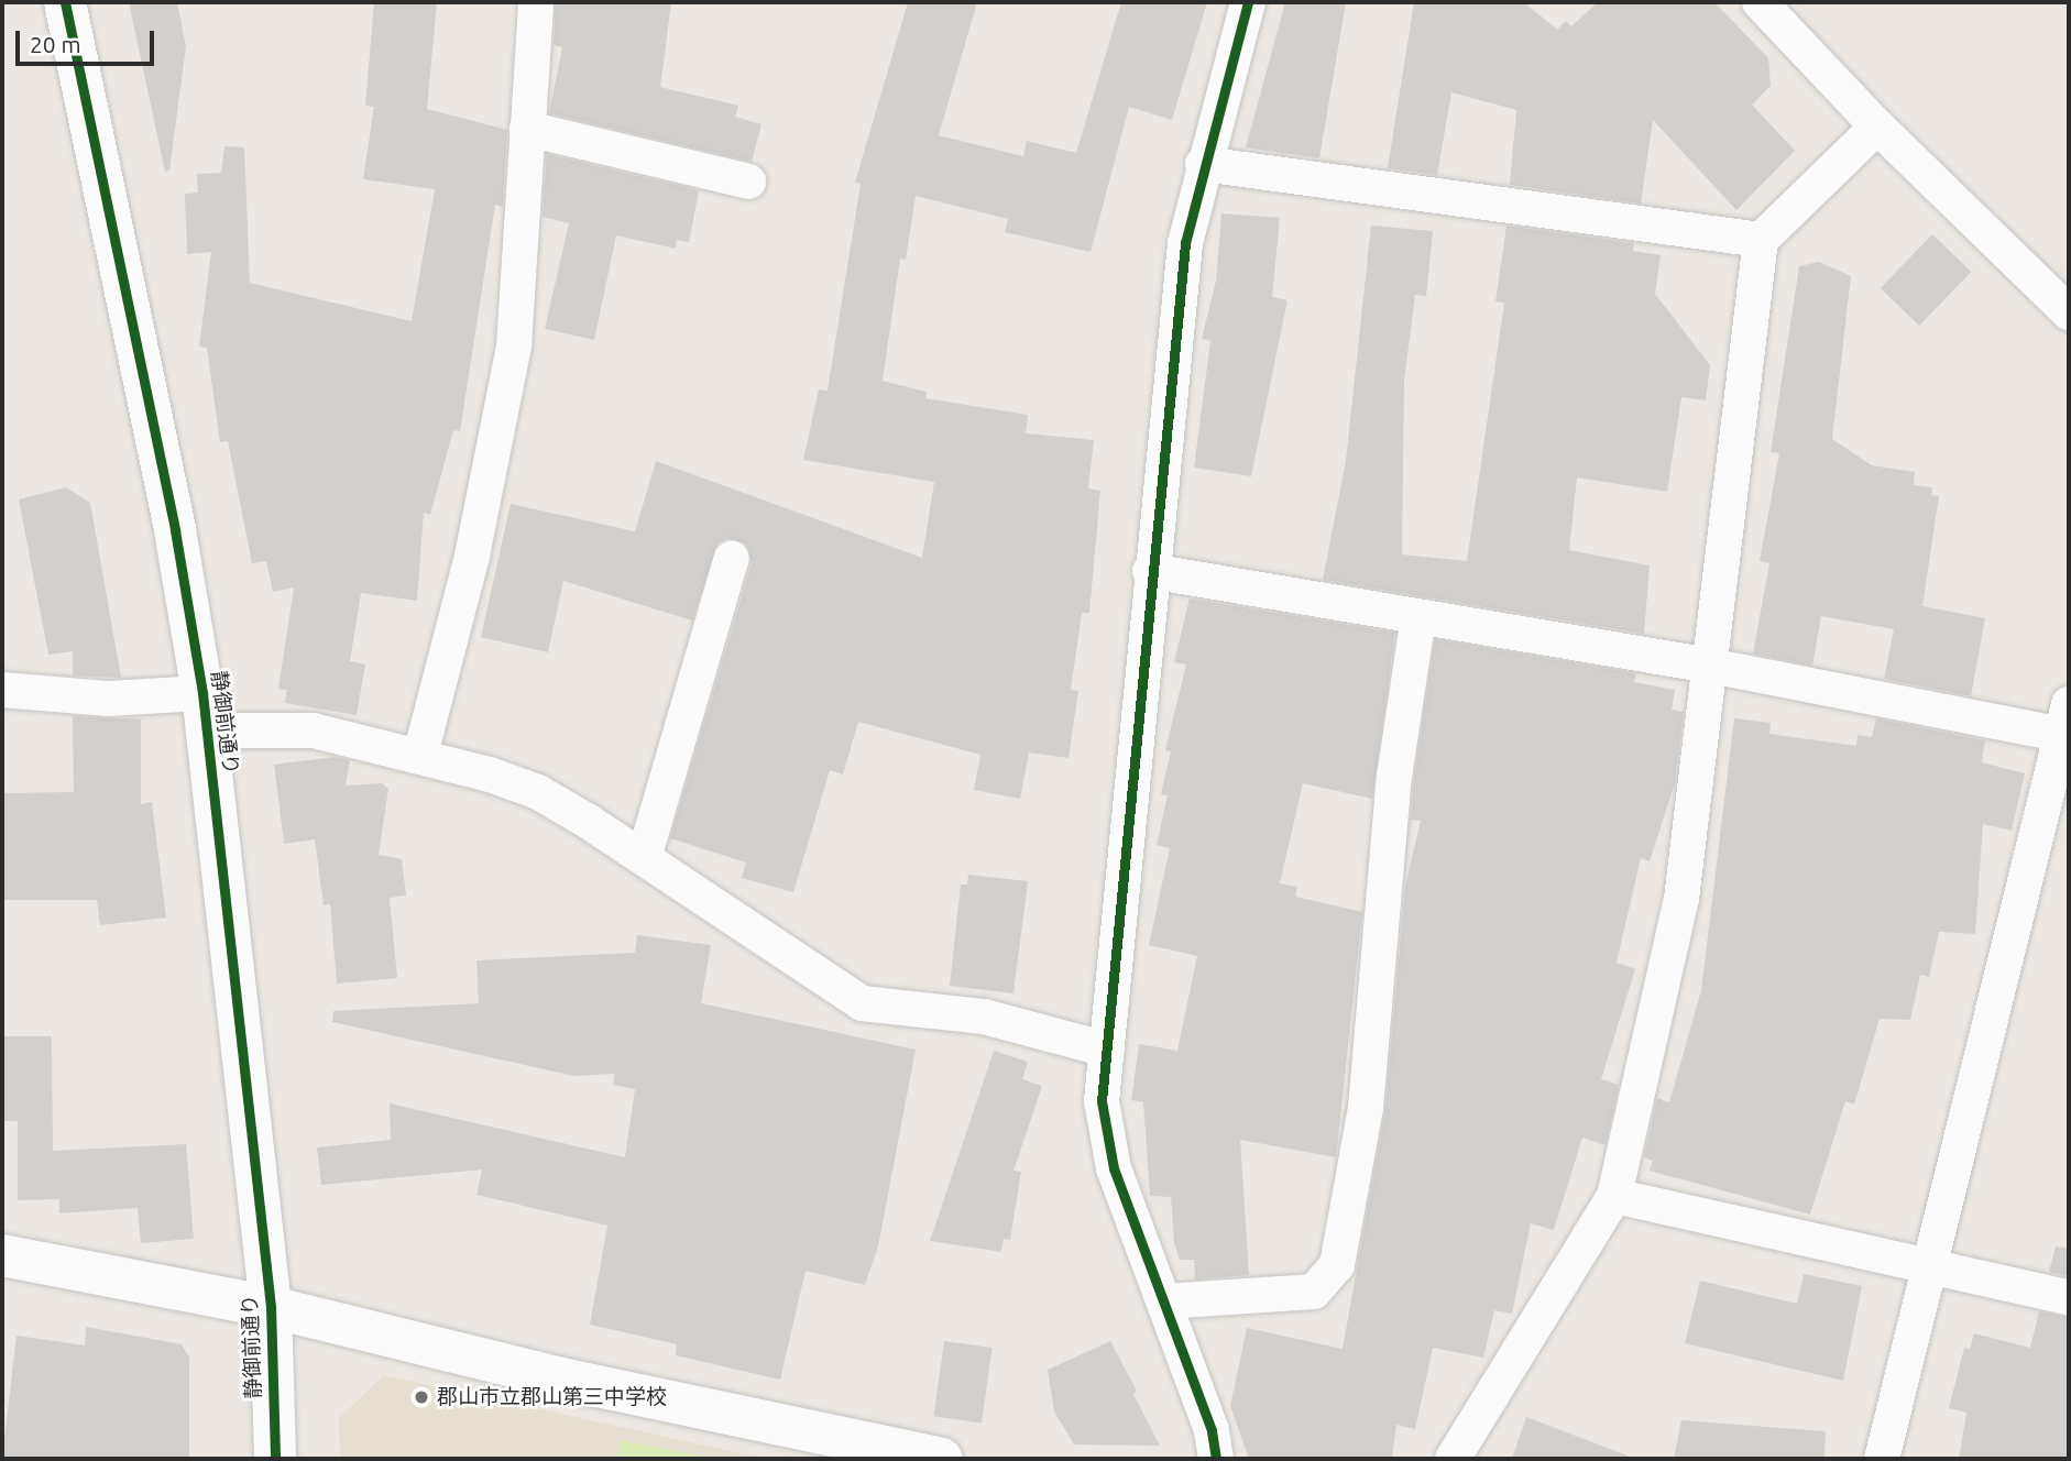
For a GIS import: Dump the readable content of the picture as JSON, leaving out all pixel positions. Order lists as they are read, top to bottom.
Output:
{
  "streets": {
    "street": ["静御前通り"]
  },
  "places": ["郡山市立郡山第三中学校"],
  "scale_bar": "20 m"
}
